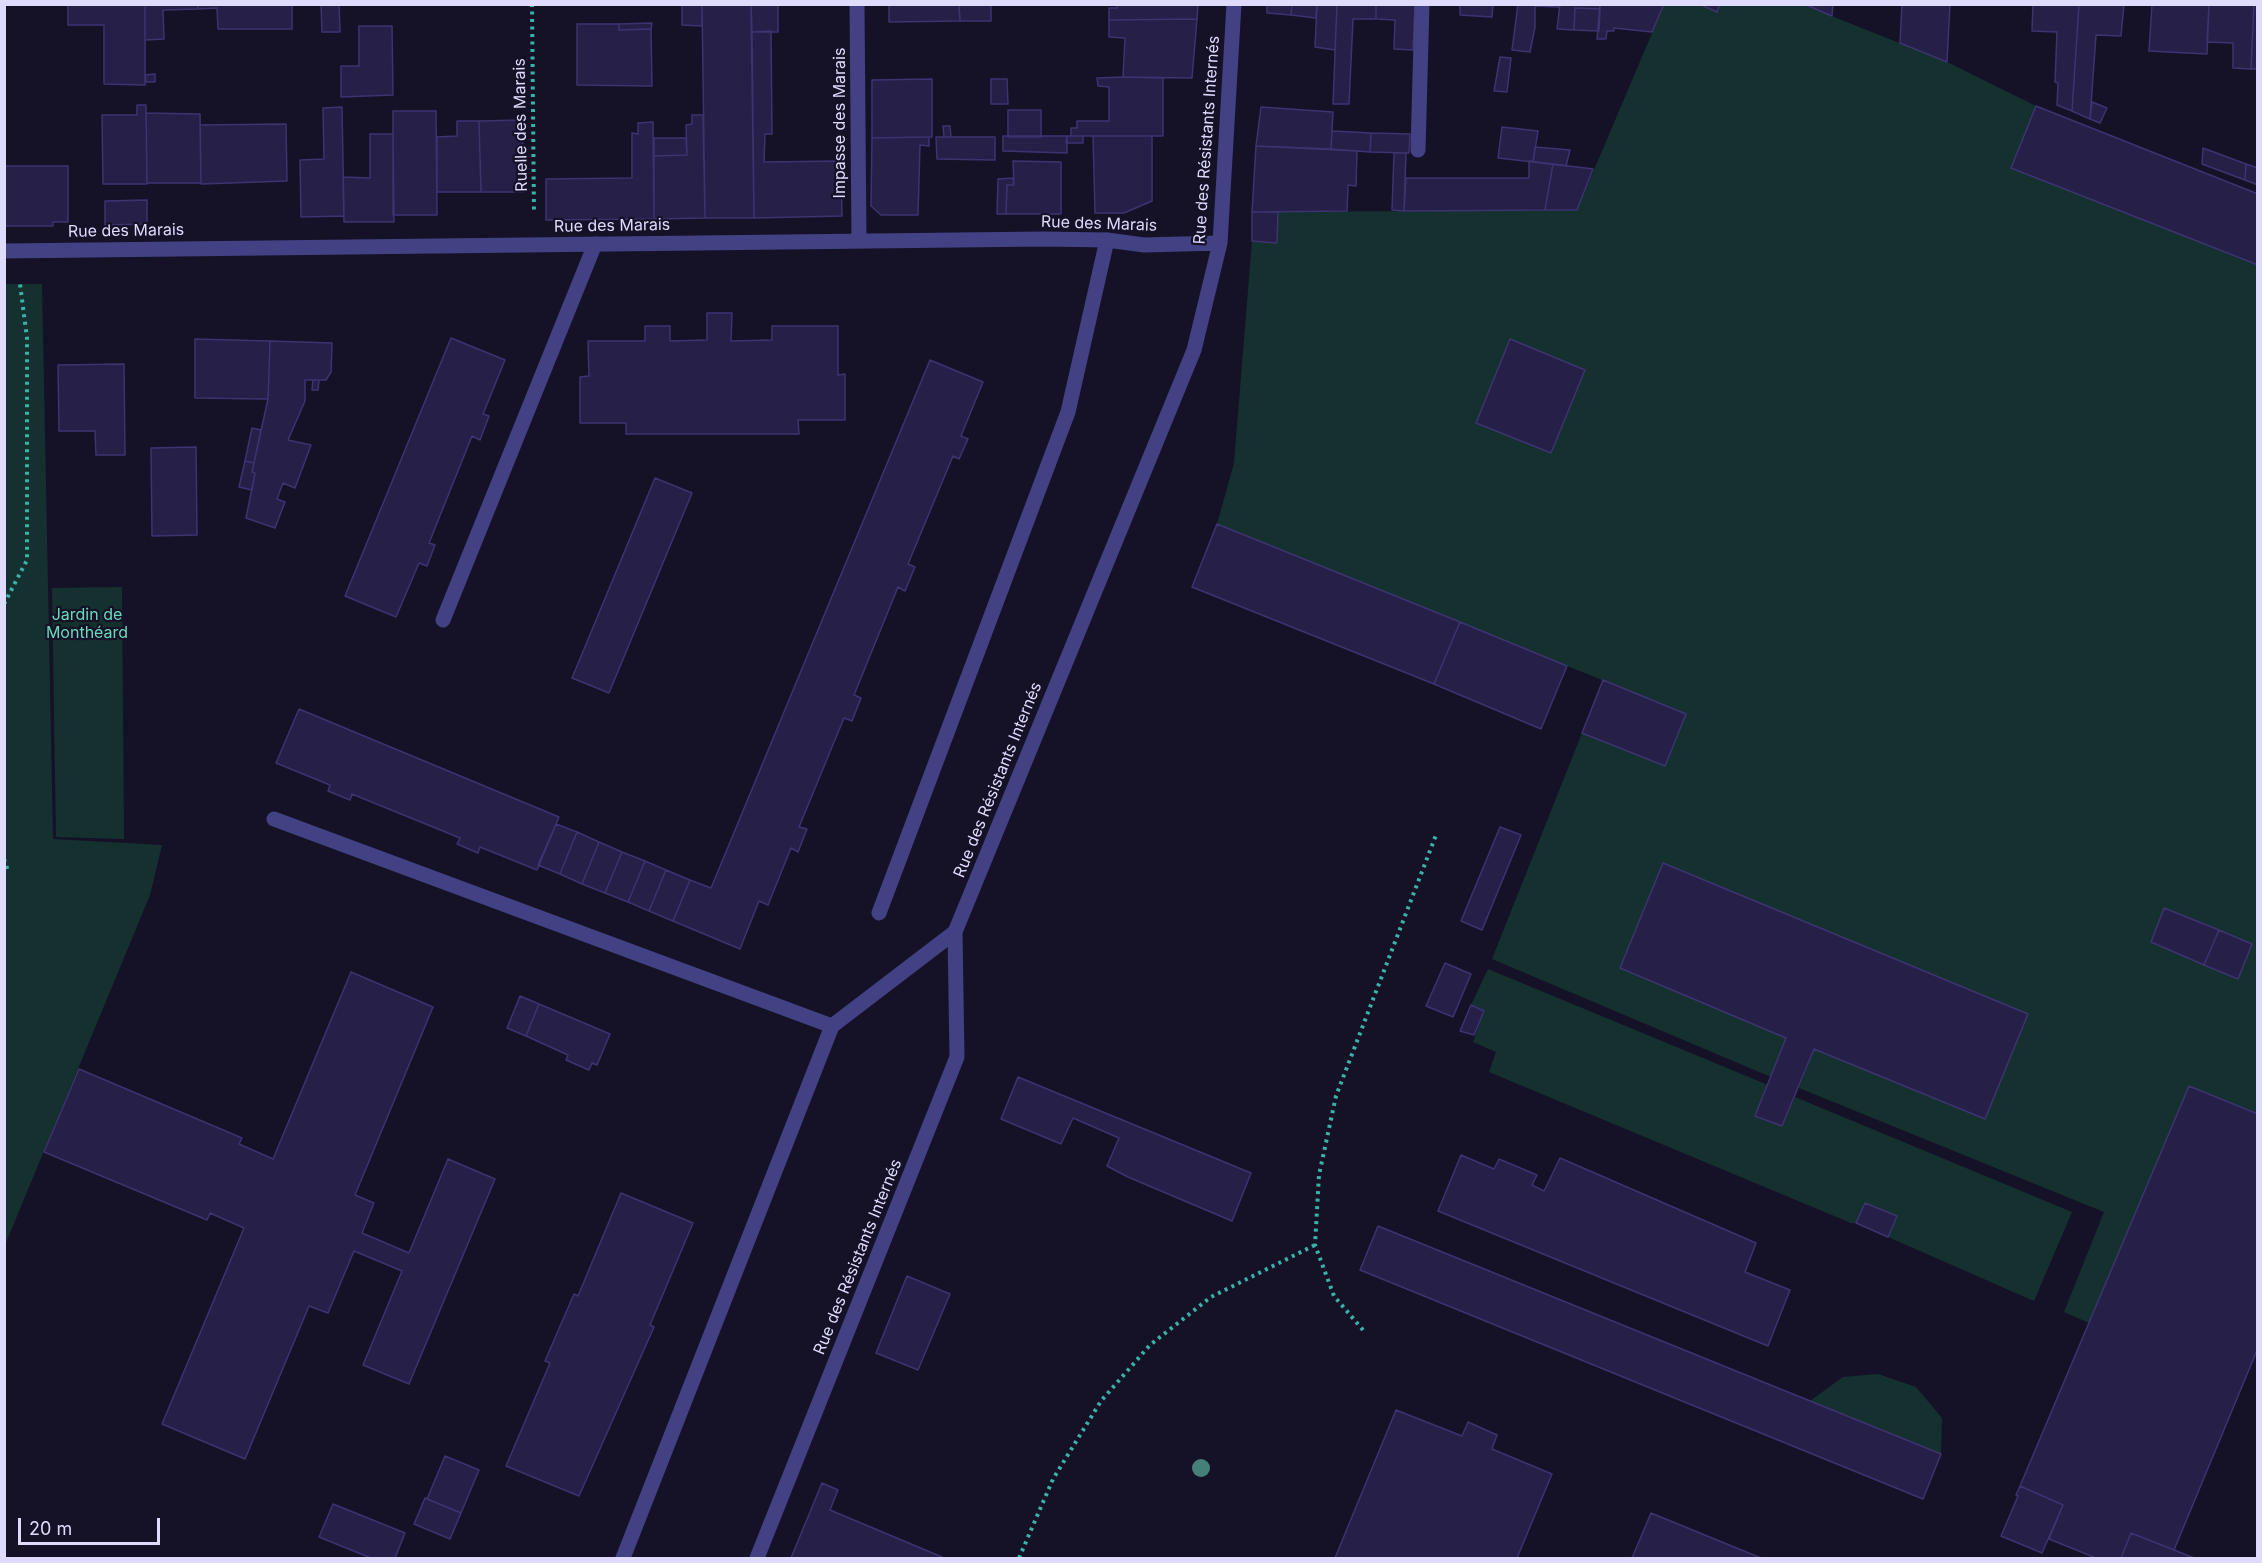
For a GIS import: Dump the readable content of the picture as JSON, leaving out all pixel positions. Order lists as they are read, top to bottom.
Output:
{
  "streets": {
    "street": ["Impasse des Marais", "Rue des Résistants Internés", "Rue des Marais"],
    "path": ["Ruelle des Marais"]
  },
  "crossings": [
    ["Impasse des Marais", "Rue des Marais"],
    ["Ruelle des Marais", "Rue des Marais"],
    ["Rue des Résistants Internés", "Rue des Marais"]
  ],
  "parks": ["Jardin de Monthéard"],
  "scale_bar": "20 m"
}
